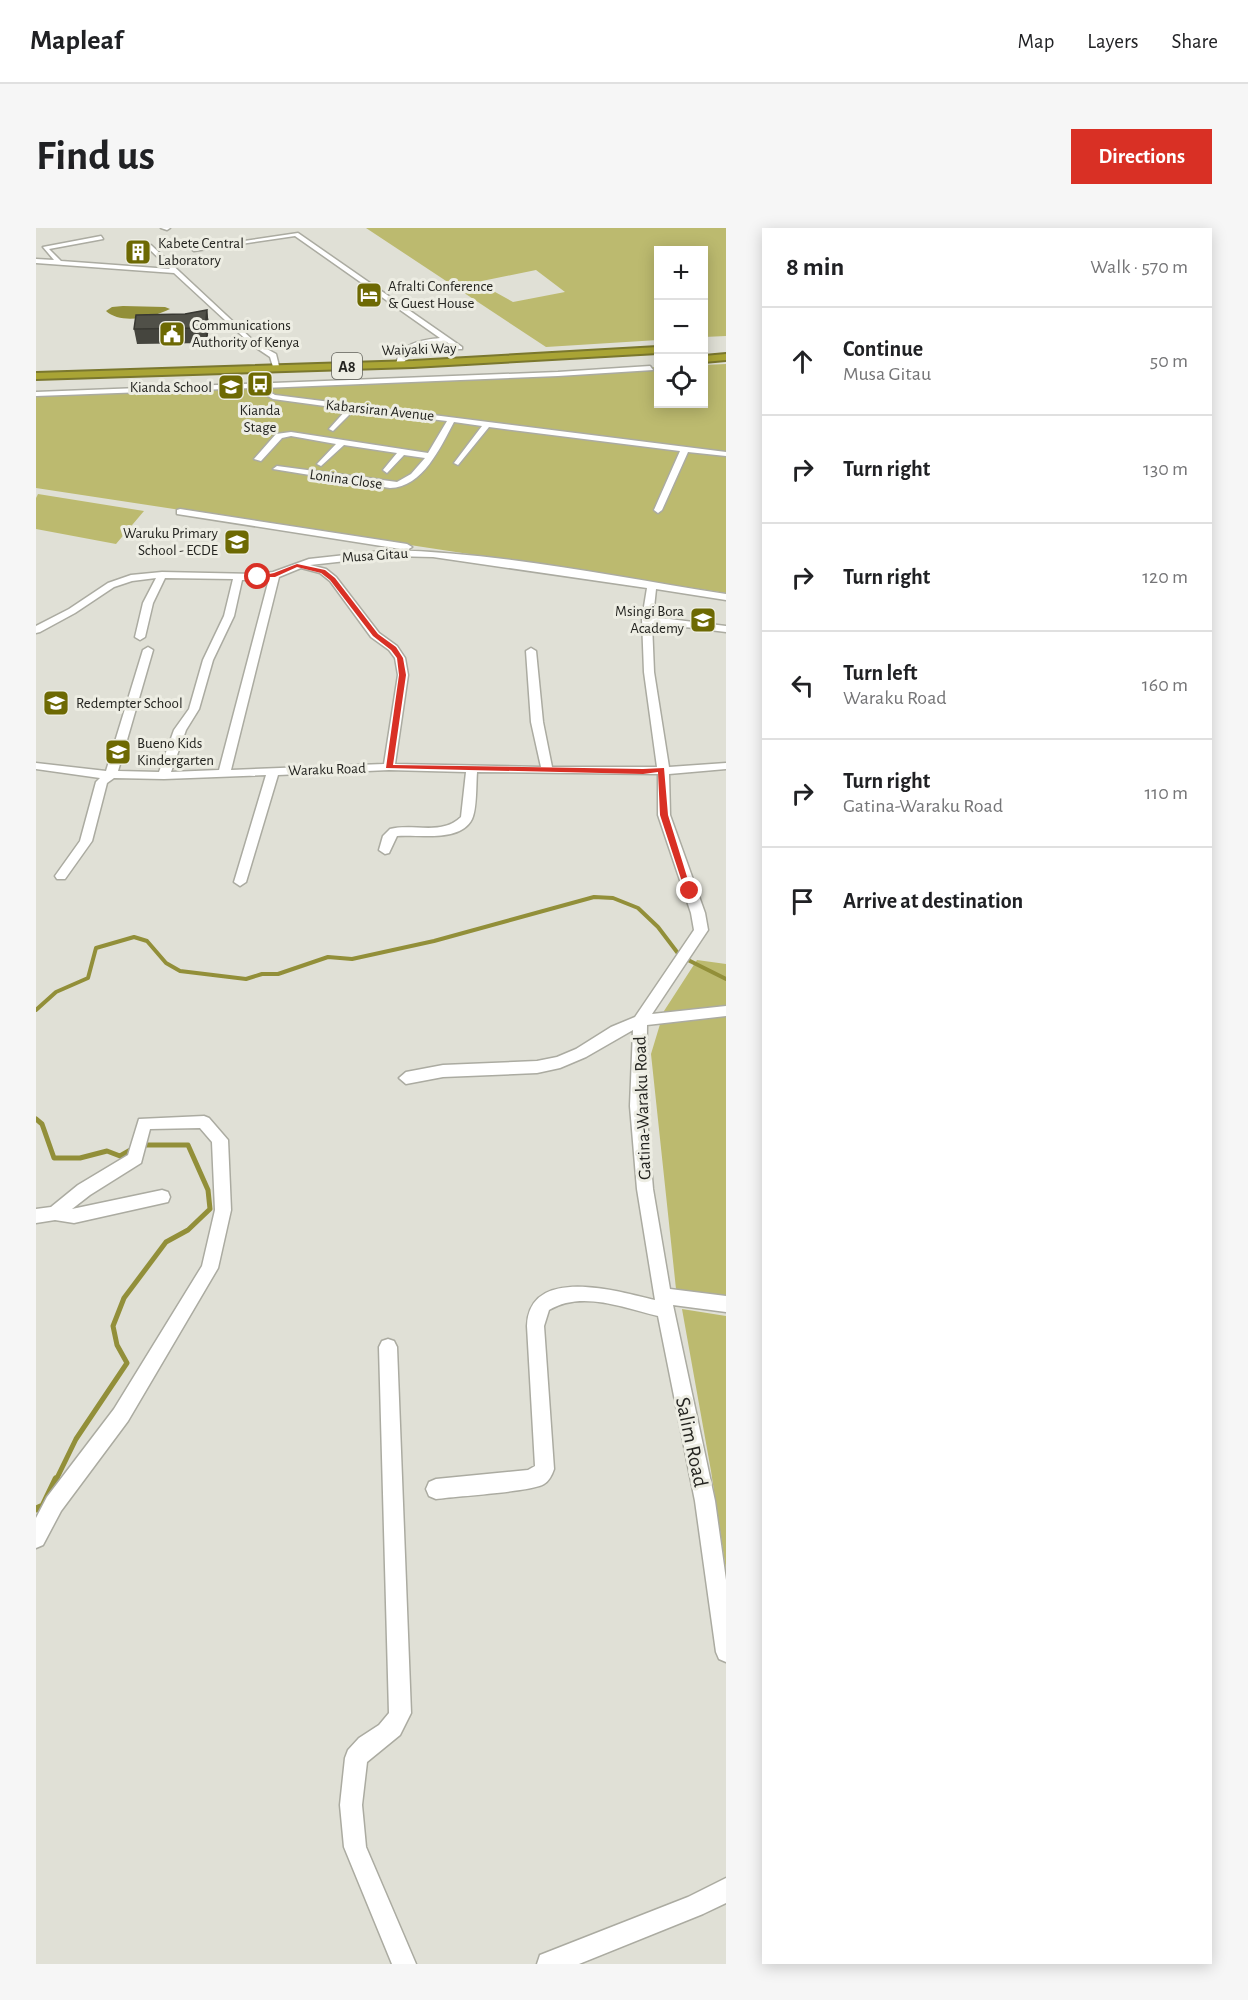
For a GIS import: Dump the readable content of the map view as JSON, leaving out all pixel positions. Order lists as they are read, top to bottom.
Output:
{
  "streets": {
    "highway": ["Waiyaki Way", "A8"],
    "street": [
      "Kabarsiran Avenue",
      "Lonina Close",
      "Musa Gitau",
      "Waraku Road",
      "Gatina-Waraku Road",
      "Salim Road"
    ]
  },
  "crossings": [
    ["Waiyaki Way", "Kabarsiran Avenue"],
    ["Kabarsiran Avenue", "Lonina Close"],
    ["Musa Gitau", "Gatina-Waraku Road"],
    ["Waraku Road", "Gatina-Waraku Road"],
    ["Gatina-Waraku Road", "Salim Road"]
  ],
  "places": {
    "building": ["Kabete Central Laboratory"],
    "hotel": ["Afralti Conference & Guest House"],
    "public building": ["Communications Authority of Kenya"],
    "bus stop": ["Kianda Stage"],
    "school or university": [
      "Kianda School",
      "Waruku Primary School - ECDE",
      "Msingi Bora Academy",
      "Redempter School",
      "Bueno Kids Kindergarten"
    ]
  },
  "page": {
    "header": "Mapleaf",
    "nav": ["Map", "Layers", "Share"],
    "buttons": "Directions",
    "title": "Find us",
    "heading": ["8 min", "Walk · 570 m"],
    "map_buttons": ["+", "−"],
    "list": [
      ["Continue", "Musa Gitau", "50 m"],
      ["Turn right", "130 m"],
      ["Turn right", "120 m"],
      ["Turn left", "Waraku Road", "160 m"],
      ["Turn right", "Gatina-Waraku Road", "110 m"],
      "Arrive at destination"
    ]
  }
}
